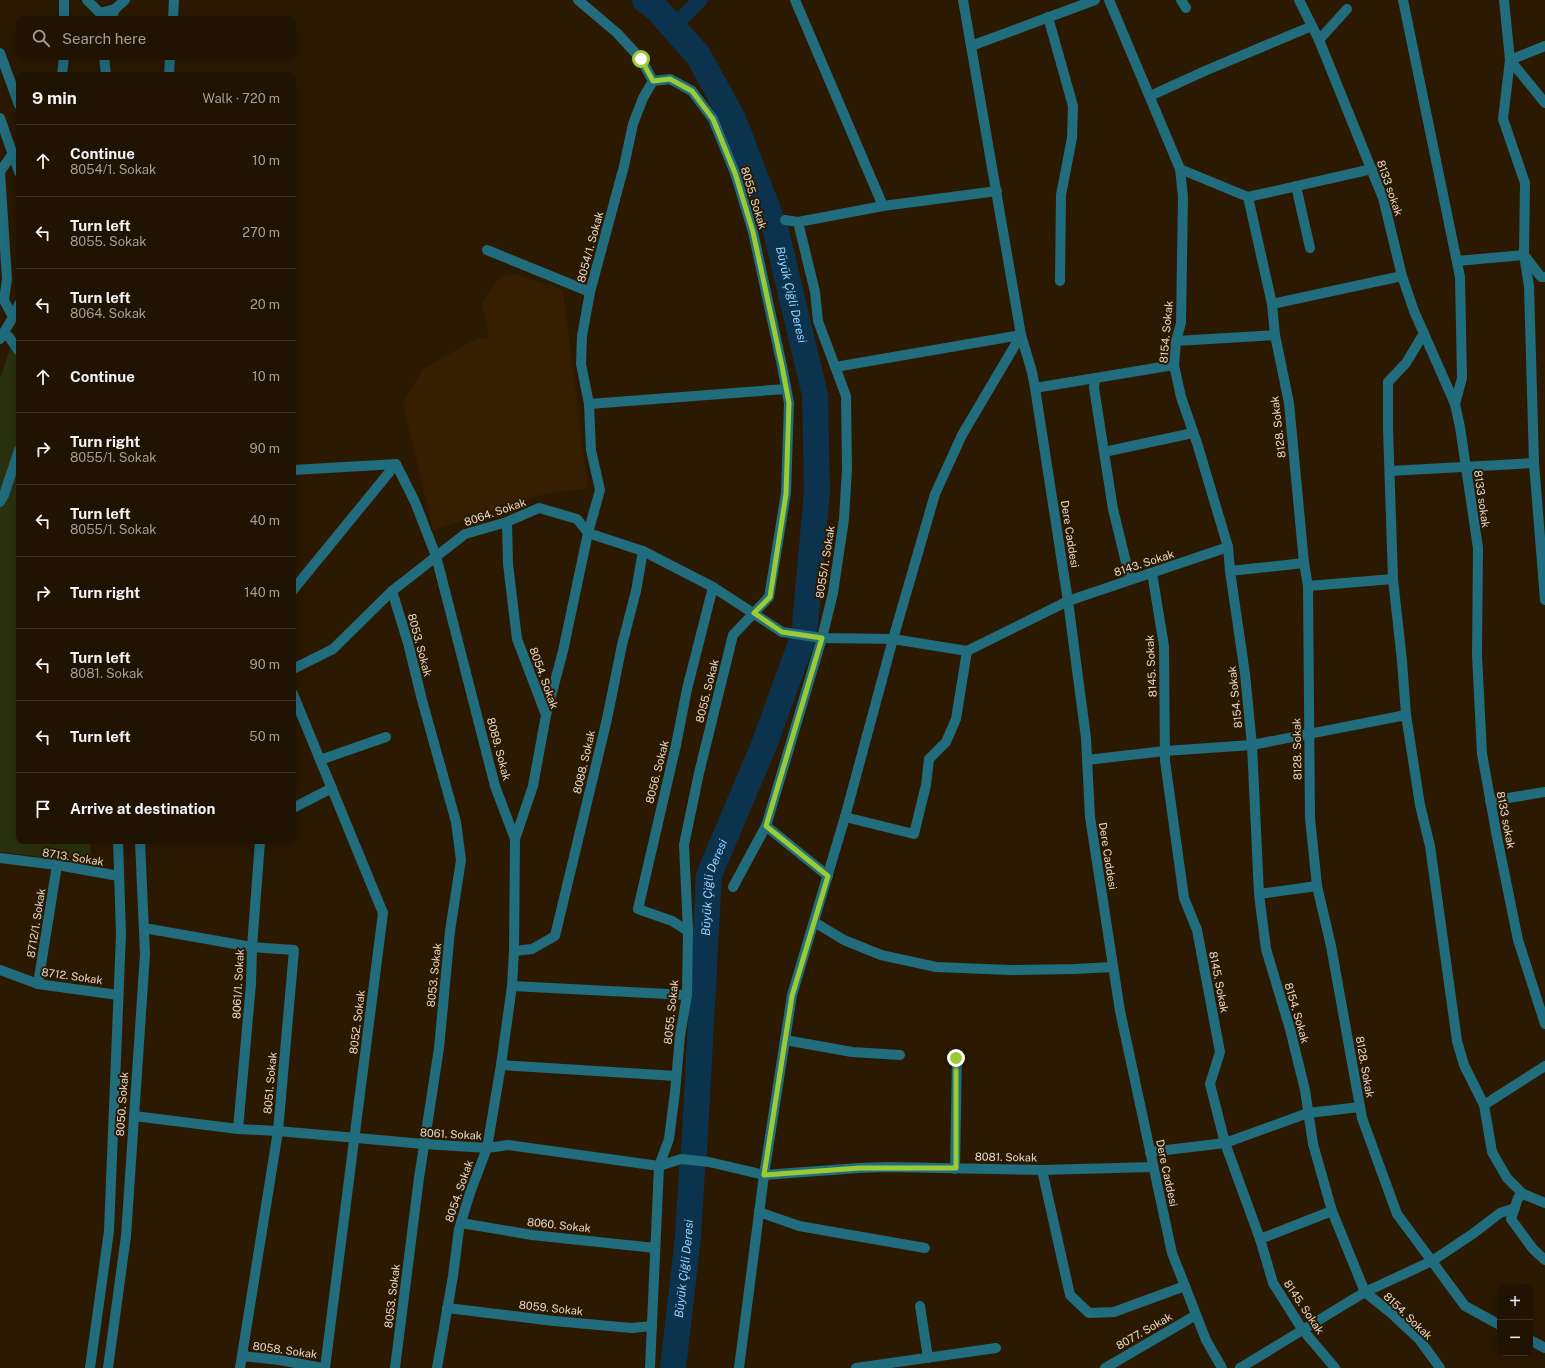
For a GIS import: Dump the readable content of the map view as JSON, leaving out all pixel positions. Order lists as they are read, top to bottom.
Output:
{
  "streets": {
    "street": [
      "8133 sokak",
      "8055. Sokak",
      "8054/1. Sokak",
      "8154. Sokak",
      "8128. Sokak",
      "8064. Sokak",
      "Dere Caddesi",
      "8055/1. Sokak",
      "8143. Sokak",
      "8053. Sokak",
      "8145. Sokak",
      "8054. Sokak",
      "8089. Sokak",
      "8088. Sokak",
      "8056. Sokak",
      "8713. Sokak",
      "8712/1. Sokak",
      "8712. Sokak",
      "8061/1. Sokak",
      "8052. Sokak",
      "8051. Sokak",
      "8050. Sokak",
      "8061. Sokak",
      "8081. Sokak",
      "8060. Sokak",
      "8059. Sokak",
      "8077. Sokak",
      "8058. Sokak"
    ]
  },
  "crossings": [
    ["8055. Sokak", "8054/1. Sokak"],
    ["8055. Sokak", "8064. Sokak"],
    ["8055. Sokak", "8056. Sokak"],
    ["8055. Sokak", "8061. Sokak"],
    ["8055. Sokak", "8060. Sokak"],
    ["8055. Sokak", "8059. Sokak"],
    ["8054/1. Sokak", "8064. Sokak"],
    ["8054/1. Sokak", "8054. Sokak"],
    ["8154. Sokak", "8143. Sokak"],
    ["8064. Sokak", "8055/1. Sokak"],
    ["8064. Sokak", "8143. Sokak"],
    ["8064. Sokak", "8053. Sokak"],
    ["8064. Sokak", "8054. Sokak"],
    ["8064. Sokak", "8089. Sokak"],
    ["8064. Sokak", "8088. Sokak"],
    ["8064. Sokak", "8056. Sokak"],
    ["Dere Caddesi", "8143. Sokak"],
    ["Dere Caddesi", "8081. Sokak"],
    ["Dere Caddesi", "8077. Sokak"],
    ["8143. Sokak", "8145. Sokak"],
    ["8053. Sokak", "8061. Sokak"],
    ["8054. Sokak", "8089. Sokak"],
    ["8054. Sokak", "8088. Sokak"],
    ["8054. Sokak", "8061. Sokak"],
    ["8054. Sokak", "8060. Sokak"],
    ["8054. Sokak", "8059. Sokak"],
    ["8089. Sokak", "8088. Sokak"],
    ["8713. Sokak", "8712/1. Sokak"],
    ["8713. Sokak", "8050. Sokak"],
    ["8712/1. Sokak", "8712. Sokak"],
    ["8712. Sokak", "8050. Sokak"],
    ["8061/1. Sokak", "8051. Sokak"],
    ["8061/1. Sokak", "8061. Sokak"],
    ["8052. Sokak", "8061. Sokak"],
    ["8052. Sokak", "8058. Sokak"],
    ["8051. Sokak", "8050. Sokak"],
    ["8051. Sokak", "8061. Sokak"],
    ["8051. Sokak", "8058. Sokak"],
    ["8050. Sokak", "8061. Sokak"],
    ["8061. Sokak", "8081. Sokak"]
  ],
  "water": ["Büyük Çiğli Deresi"],
  "page": {
    "search": "Search here",
    "heading": ["9 min", "Walk · 720 m"],
    "list": [
      ["Continue", "8054/1. Sokak", "10 m"],
      ["Turn left", "8055. Sokak", "270 m"],
      ["Turn left", "8064. Sokak", "20 m"],
      ["Continue", "10 m"],
      ["Turn right", "8055/1. Sokak", "90 m"],
      ["Turn left", "8055/1. Sokak", "40 m"],
      ["Turn right", "140 m"],
      ["Turn left", "8081. Sokak", "90 m"],
      ["Turn left", "50 m"],
      "Arrive at destination"
    ],
    "map_buttons": ["+", "−"]
  }
}
